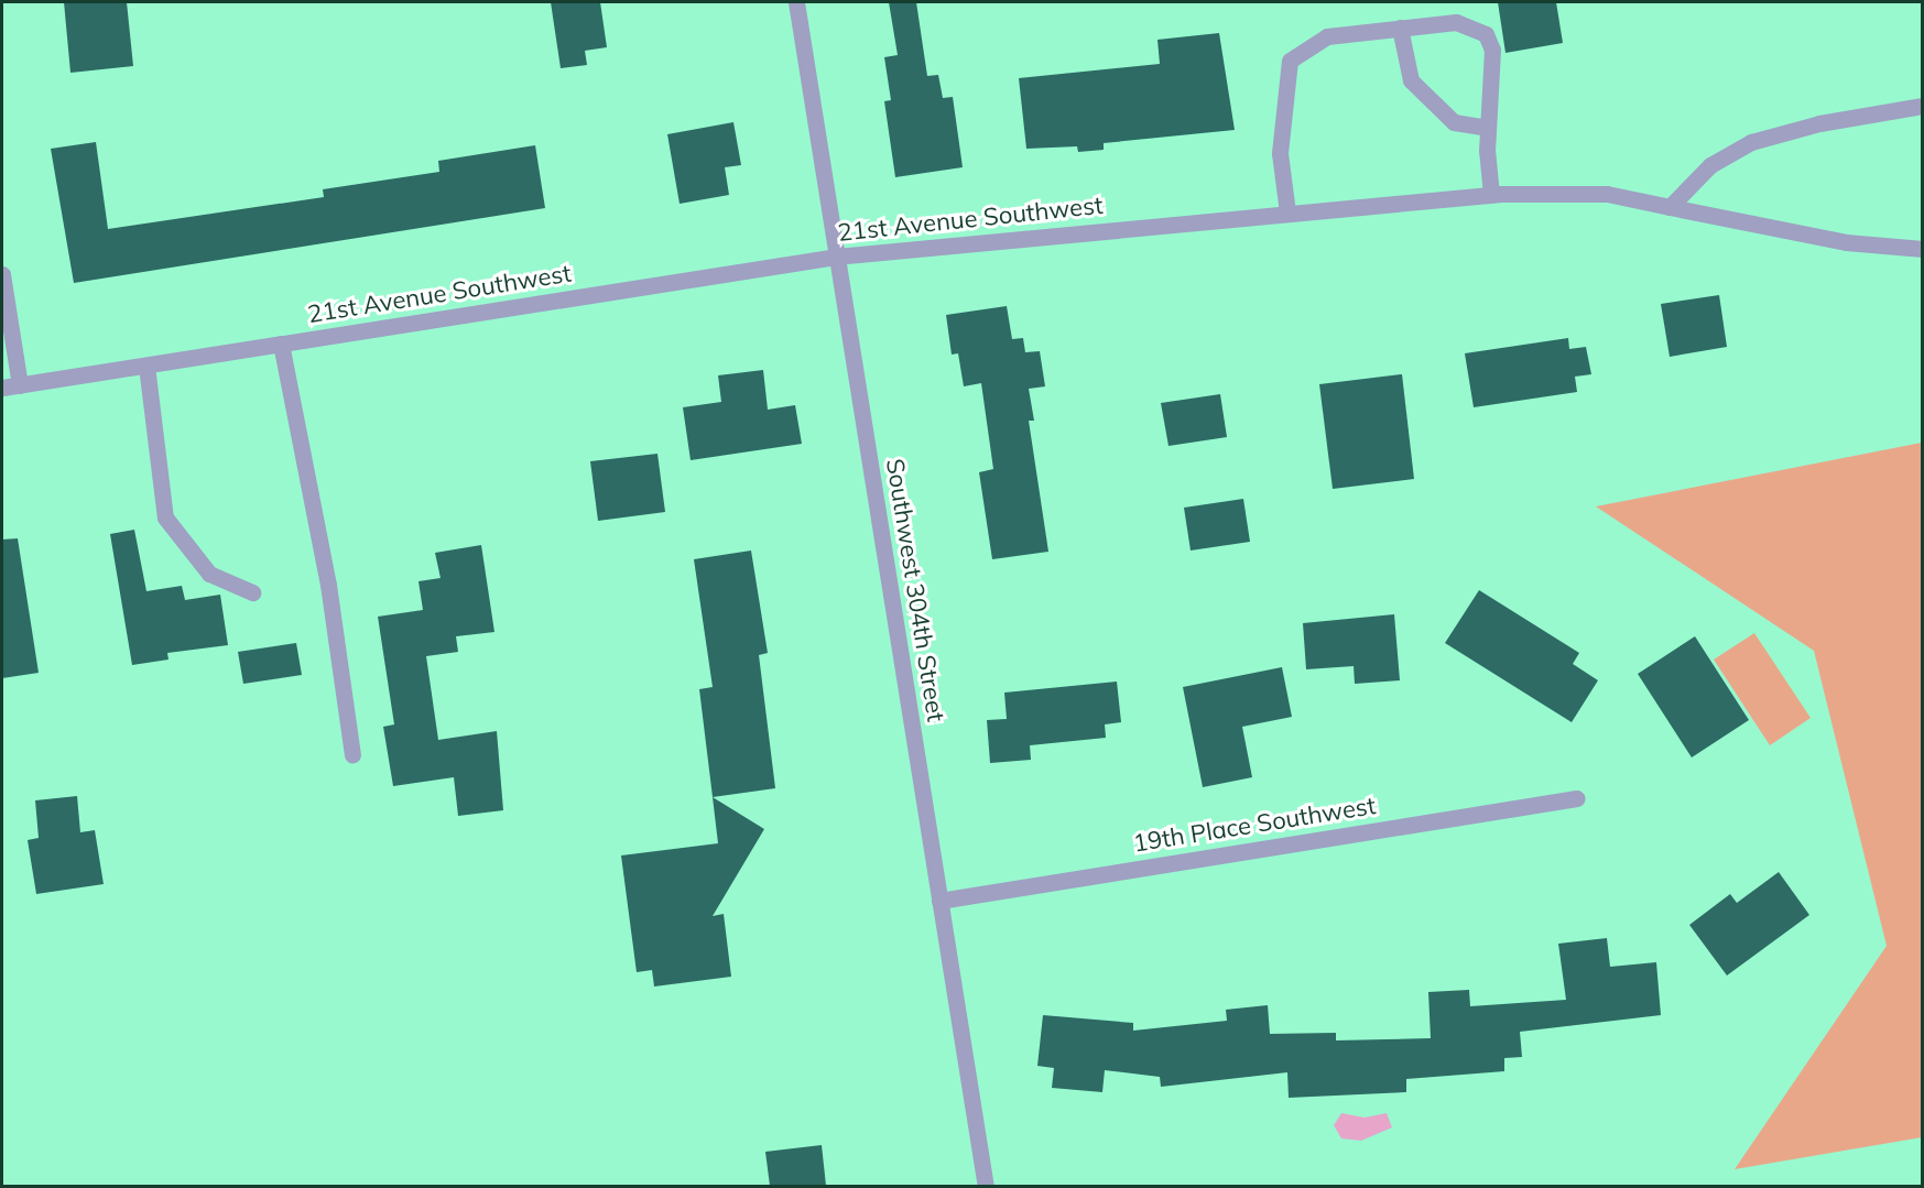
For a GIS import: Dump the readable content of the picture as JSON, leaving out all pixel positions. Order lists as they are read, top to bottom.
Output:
{
  "streets": {
    "street": ["21st Avenue Southwest", "Southwest 304th Street", "19th Place Southwest"]
  },
  "crossings": [
    ["21st Avenue Southwest", "Southwest 304th Street"],
    ["Southwest 304th Street", "19th Place Southwest"]
  ]
}
